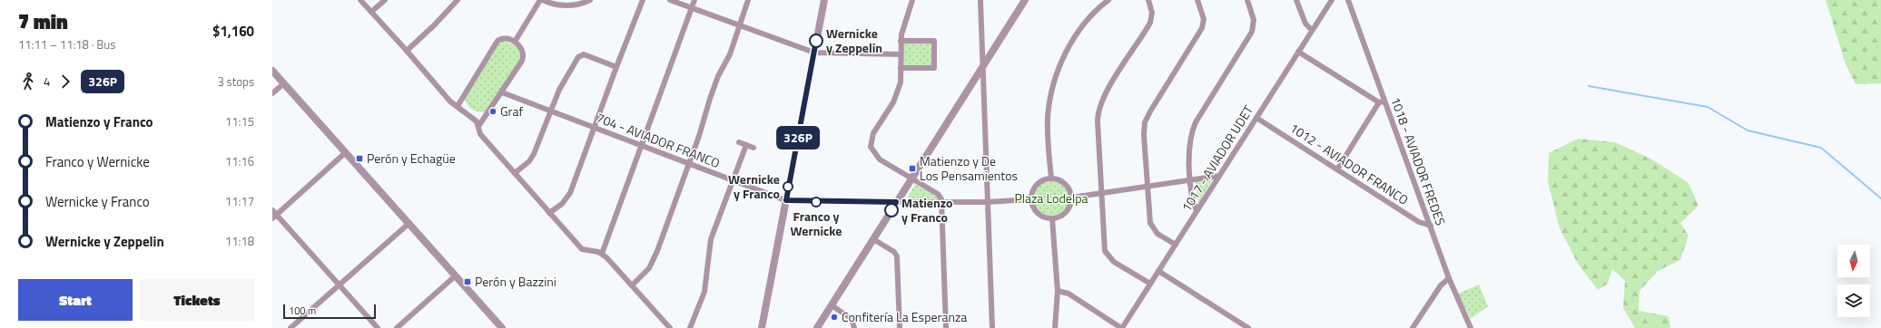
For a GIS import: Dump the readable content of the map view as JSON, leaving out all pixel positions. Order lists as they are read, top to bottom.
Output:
{
  "streets": {
    "street": [
      "704 - AVIADOR FRANCO",
      "1017 - AVIADOR UDET",
      "1018 - AVIADOR FREDES",
      "1012 - AVIADOR FRANCO"
    ]
  },
  "crossings": [
    ["1017 - AVIADOR UDET", "1012 - AVIADOR FRANCO"],
    ["1018 - AVIADOR FREDES", "1012 - AVIADOR FRANCO"]
  ],
  "parks": ["Plaza Lodelpa"],
  "places": {
    "other": [
      "Wernicke y Zeppelin",
      "Graf",
      "Wernicke y Franco",
      "Franco y Wernicke",
      "Matienzo y Franco",
      "Confitería La Esperanza"
    ],
    "transit": ["Perón y Echagüe", "Matienzo y De Los Pensamientos", "Perón y Bazzini"]
  },
  "lines": ["bus line 326P"],
  "scale_bar": "100 m",
  "north": "bottom",
  "page": {
    "heading": ["7 min", "11:11 – 11:18 · Bus", "$1,160"],
    "on_map": "326P",
    "legs": ["4", "326P", "3 stops"],
    "list": [
      {
        "name": "Matienzo y Franco",
        "value": "11:15"
      },
      {
        "name": "Franco y Wernicke",
        "value": "11:16"
      },
      {
        "name": "Wernicke y Franco",
        "value": "11:17"
      },
      {
        "name": "Wernicke y Zeppelin",
        "value": "11:18"
      }
    ],
    "buttons": ["Start", "Tickets"],
    "scale": "100 m"
  }
}
